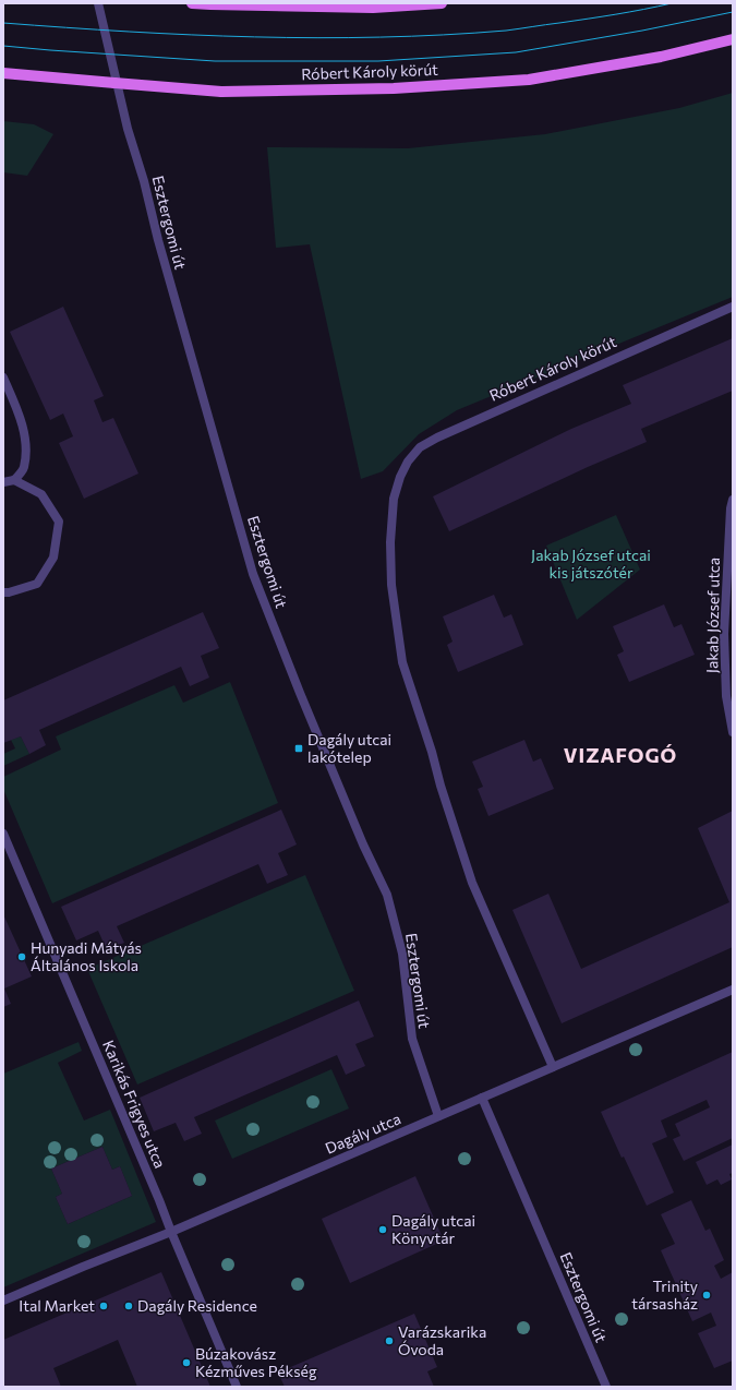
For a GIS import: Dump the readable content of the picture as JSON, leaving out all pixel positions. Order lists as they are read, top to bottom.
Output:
{
  "streets": {
    "main road": ["Róbert Károly körút"],
    "street": [
      "Esztergomi út",
      "Jakab József utca",
      "Karikás Frigyes utca",
      "Dagály utca"
    ]
  },
  "crossings": [
    ["Róbert Károly körút", "Dagály utca"],
    ["Esztergomi út", "Dagály utca"],
    ["Karikás Frigyes utca", "Dagály utca"]
  ],
  "districts": ["VIZAFOGÓ"],
  "parks": ["Jakab József utcai kis játszótér"],
  "places": {
    "transit": ["Dagály utcai lakótelep"],
    "other": [
      "Hunyadi Mátyás Általános Iskola",
      "Dagály utcai Könyvtár",
      "Trinity társasház",
      "Ital Market",
      "Dagály Residence",
      "Varázskarika Óvoda",
      "Búzakovász Kézműves Pékség"
    ]
  }
}
